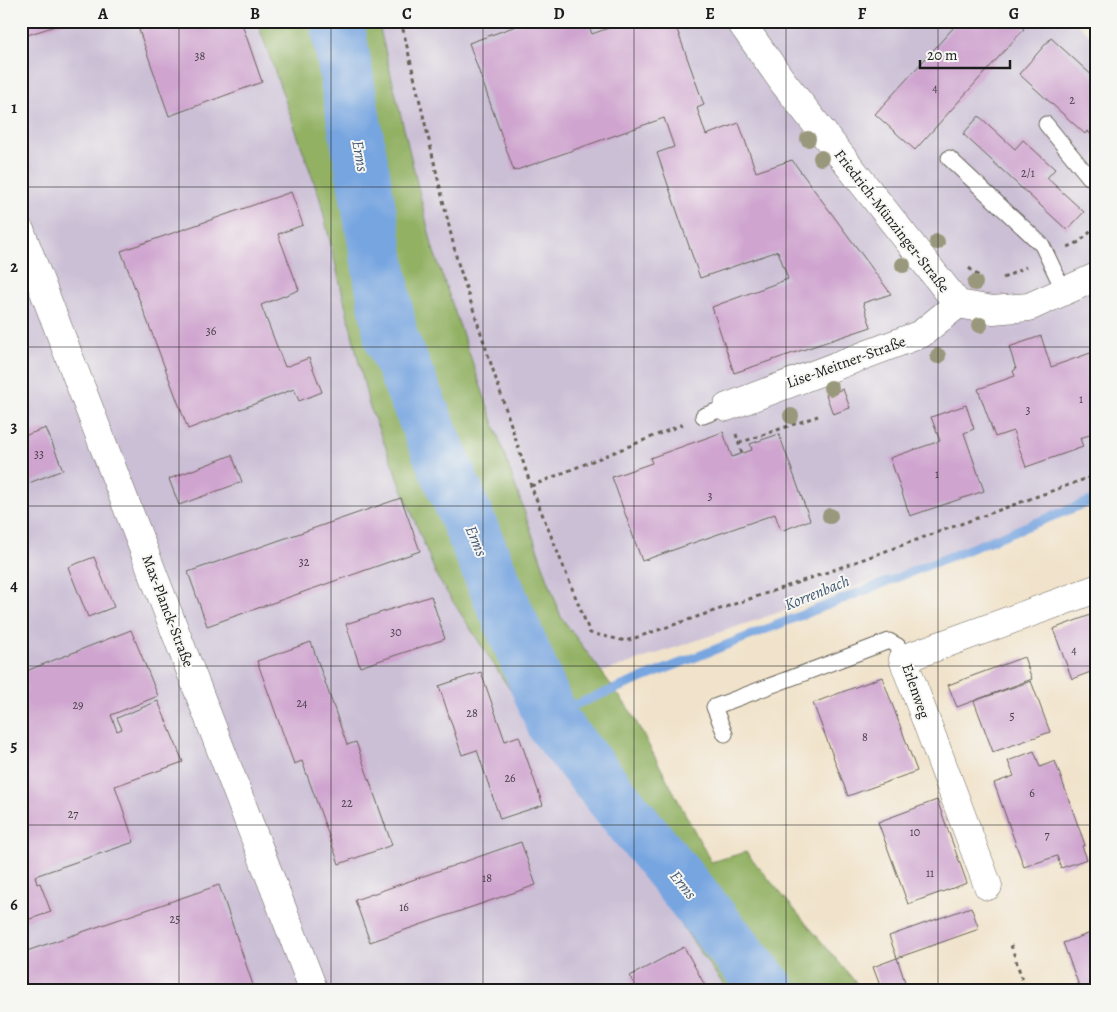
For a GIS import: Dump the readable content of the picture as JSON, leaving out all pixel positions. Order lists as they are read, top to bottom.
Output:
{
  "streets": {
    "street": [
      "Friedrich-Münzinger-Straße",
      "Lise-Meitner-Straße",
      "Max-Planck-Straße",
      "Erlenweg"
    ]
  },
  "crossings": [
    ["Friedrich-Münzinger-Straße", "Lise-Meitner-Straße"]
  ],
  "water": ["Erms", "Korrenbach"],
  "house_numbers": [
    "38",
    "4",
    "2",
    "2/1",
    "36",
    "1",
    "3",
    "33",
    "1",
    "3",
    "32",
    "30",
    "4",
    "24",
    "29",
    "28",
    "5",
    "8",
    "26",
    "6",
    "22",
    "27",
    "10",
    "7",
    "11",
    "18",
    "16",
    "25"
  ],
  "scale_bar": "20 m",
  "grid": {
    "columns": [
      "A",
      "B",
      "C",
      "D",
      "E",
      "F",
      "G"
    ],
    "rows": [
      "1",
      "2",
      "3",
      "4",
      "5",
      "6"
    ]
  }
}
